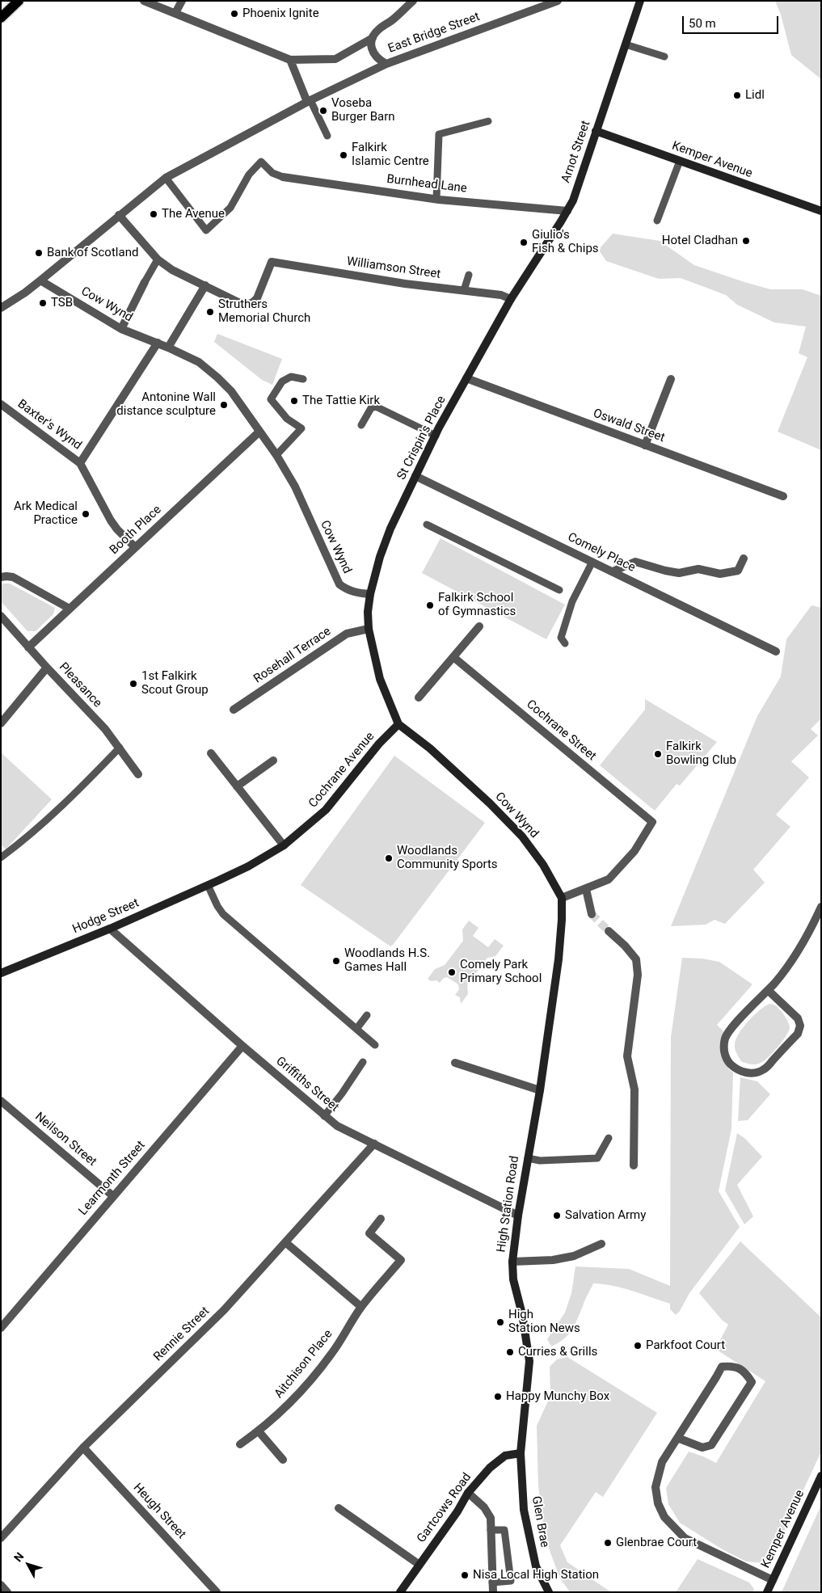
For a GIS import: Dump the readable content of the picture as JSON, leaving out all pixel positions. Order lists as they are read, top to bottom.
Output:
{
  "streets": {
    "main road": [
      "Arnot Street",
      "Kemper Avenue",
      "Cow Wynd",
      "St Crispin's Place",
      "Cochrane Avenue",
      "Hodge Street",
      "High Station Road",
      "Gartcows Road",
      "Glen Brae"
    ],
    "street": [
      "East Bridge Street",
      "Burnhead Lane",
      "Williamson Street",
      "Baxter's Wynd",
      "Oswald Street",
      "Booth Place",
      "Comely Place",
      "Rosehall Terrace",
      "Pleasance",
      "Cochrane Street",
      "Griffiths Street",
      "Neilson Street",
      "Learmonth Street",
      "Rennie Street",
      "Aitchison Place",
      "Heugh Street"
    ]
  },
  "crossings": [
    ["East Bridge Street", "Cow Wynd"],
    ["Arnot Street", "Kemper Avenue"],
    ["Arnot Street", "Burnhead Lane"],
    ["Arnot Street", "Williamson Street"],
    ["Arnot Street", "St Crispin's Place"],
    ["Williamson Street", "St Crispin's Place"],
    ["Cow Wynd", "St Crispin's Place"],
    ["Cow Wynd", "Booth Place"],
    ["Cow Wynd", "Cochrane Avenue"],
    ["Cow Wynd", "High Station Road"],
    ["Baxter's Wynd", "Booth Place"],
    ["Oswald Street", "St Crispin's Place"],
    ["St Crispin's Place", "Comely Place"],
    ["Booth Place", "Pleasance"],
    ["Cochrane Avenue", "Hodge Street"],
    ["Hodge Street", "Griffiths Street"],
    ["Griffiths Street", "Learmonth Street"],
    ["Griffiths Street", "High Station Road"],
    ["Griffiths Street", "Rennie Street"],
    ["Neilson Street", "Learmonth Street"],
    ["High Station Road", "Gartcows Road"],
    ["High Station Road", "Glen Brae"],
    ["Rennie Street", "Heugh Street"],
    ["Gartcows Road", "Glen Brae"]
  ],
  "places": [
    "Phoenix Ignite",
    "Lidl",
    "Voseba Burger Barn",
    "Falkirk Islamic Centre",
    "The Avenue",
    "Hotel Cladhan",
    "Giulio's Fish & Chips",
    "Bank of Scotland",
    "TSB",
    "Struthers Memorial Church",
    "The Tattie Kirk",
    "Antonine Wall distance sculpture",
    "Ark Medical Practice",
    "Falkirk School of Gymnastics",
    "1st Falkirk Scout Group",
    "Falkirk Bowling Club",
    "Woodlands Community Sports",
    "Woodlands H.S. Games Hall",
    "Comely Park Primary School",
    "Salvation Army",
    "High Station News",
    "Parkfoot Court",
    "Curries & Grills",
    "Happy Munchy Box",
    "Glenbrae Court",
    "Nisa Local High Station"
  ],
  "scale_bar": "50 m",
  "north": "top left"
}
